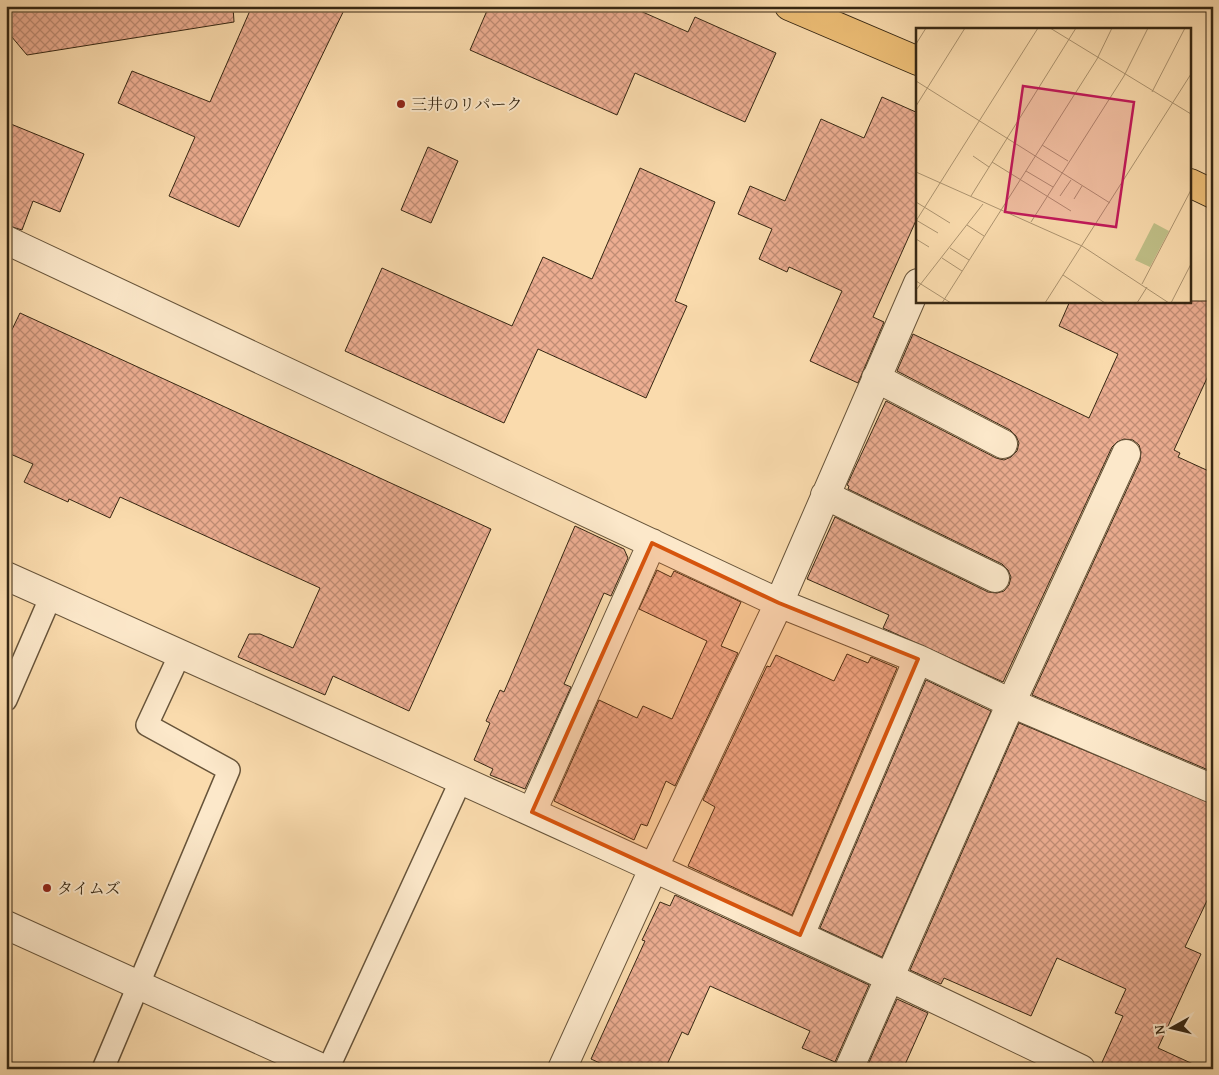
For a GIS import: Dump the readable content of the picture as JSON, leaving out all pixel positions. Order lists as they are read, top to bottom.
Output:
{
  "places": ["三井のリパーク", "タイムズ"],
  "north": "left"
}
